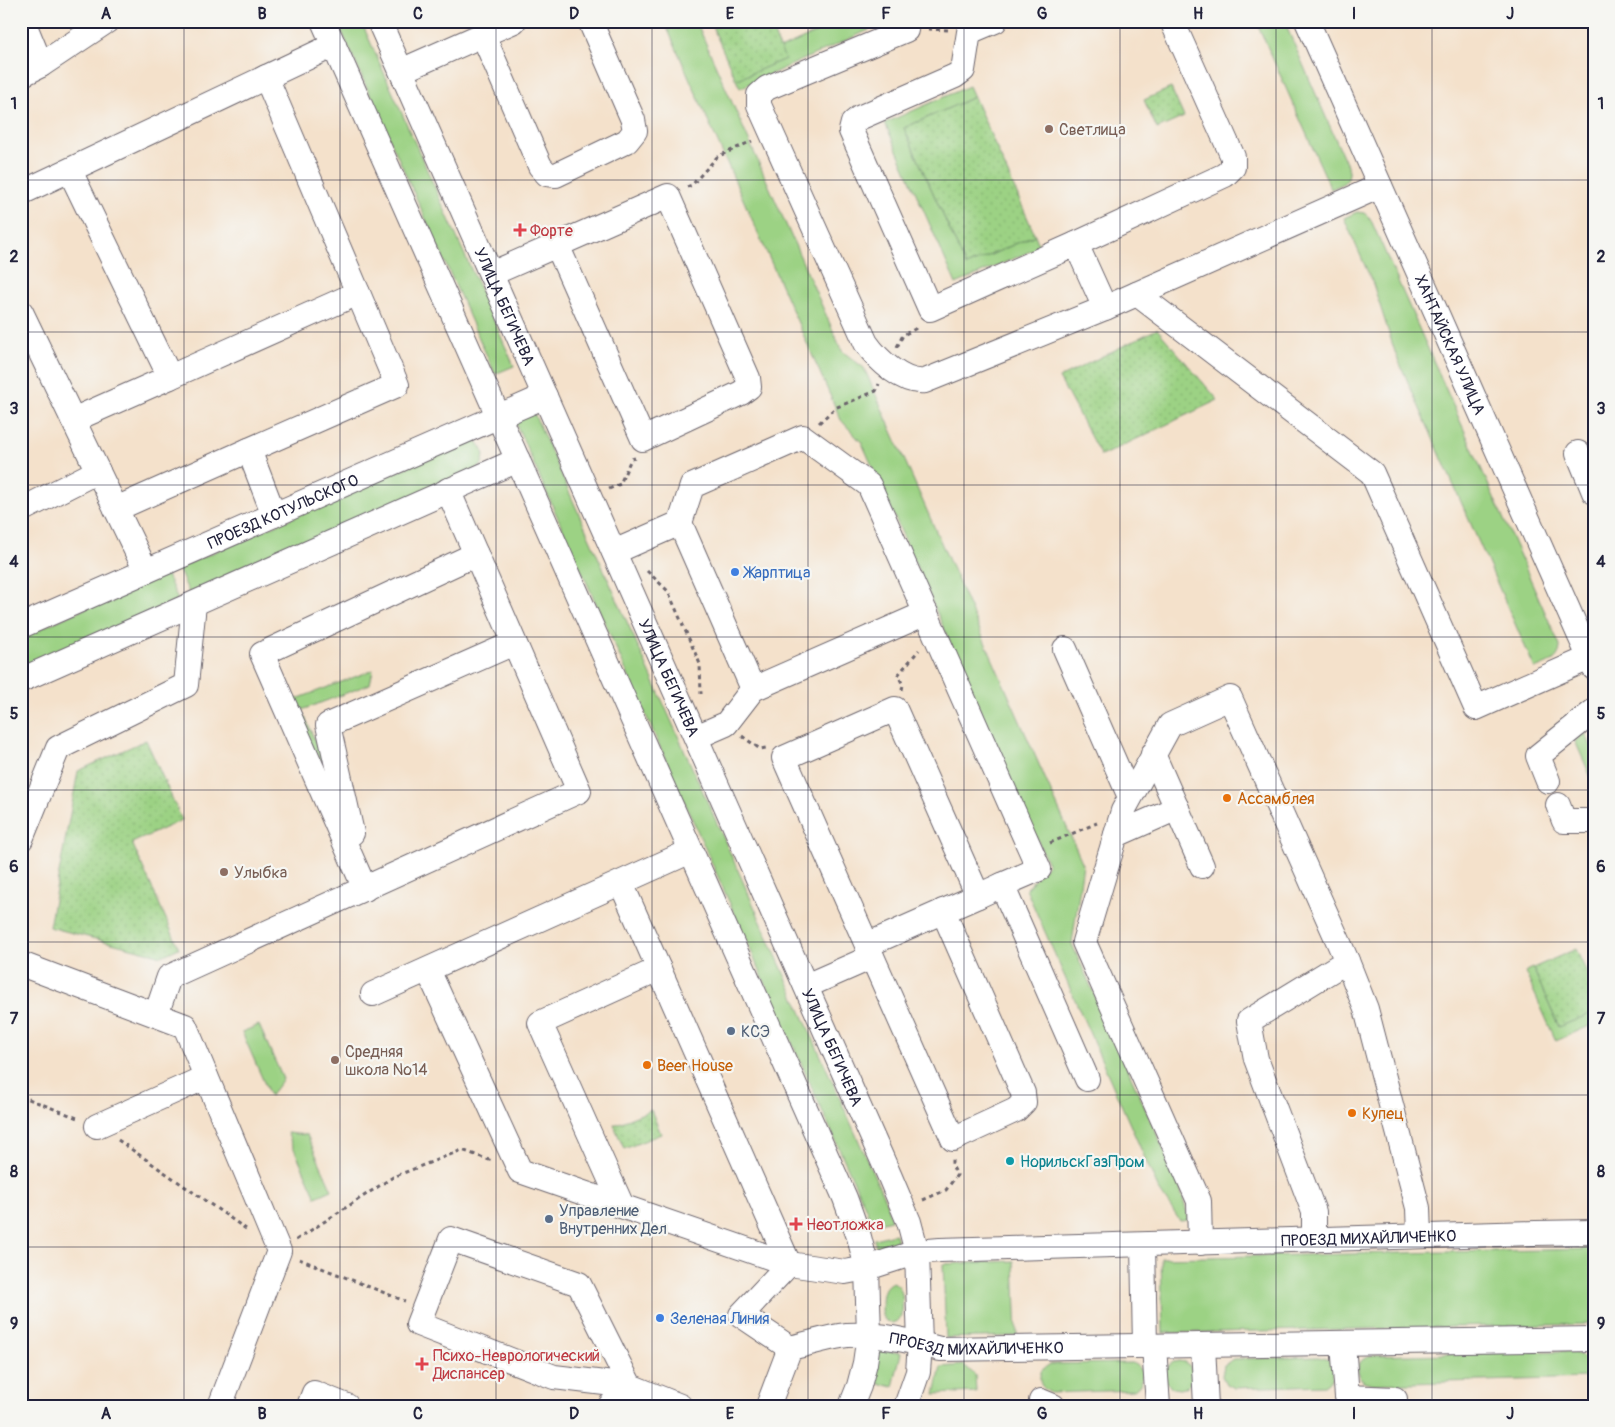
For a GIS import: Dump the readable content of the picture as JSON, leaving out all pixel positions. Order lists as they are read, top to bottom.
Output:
{
  "streets": {
    "street": [
      "УЛИЦА БЕГИЧЕВА",
      "ХАНТАЙСКАЯ УЛИЦА",
      "ПРОЕЗД КОТУЛЬСКОГО",
      "ПРОЕЗД МИХАЙЛИЧЕНКО"
    ]
  },
  "crossings": [
    ["УЛИЦА БЕГИЧЕВА", "ПРОЕЗД КОТУЛЬСКОГО"],
    ["УЛИЦА БЕГИЧЕВА", "ПРОЕЗД МИХАЙЛИЧЕНКО"]
  ],
  "places": {
    "other": [
      "Светлица",
      "Жарптица",
      "Ассамблея",
      "Улыбка",
      "КСЭ",
      "Средняя школа №14",
      "Beer House",
      "Купец",
      "НорильскГазПром",
      "Управление Внутренних Дел",
      "Зеленая Линия"
    ],
    "health": ["Форте", "Неотложка", "Психо-Неврологический Диспансер"]
  },
  "grid": {
    "columns": [
      "A",
      "B",
      "C",
      "D",
      "E",
      "F",
      "G",
      "H",
      "I",
      "J"
    ],
    "rows": [
      "1",
      "2",
      "3",
      "4",
      "5",
      "6",
      "7",
      "8",
      "9"
    ]
  }
}
